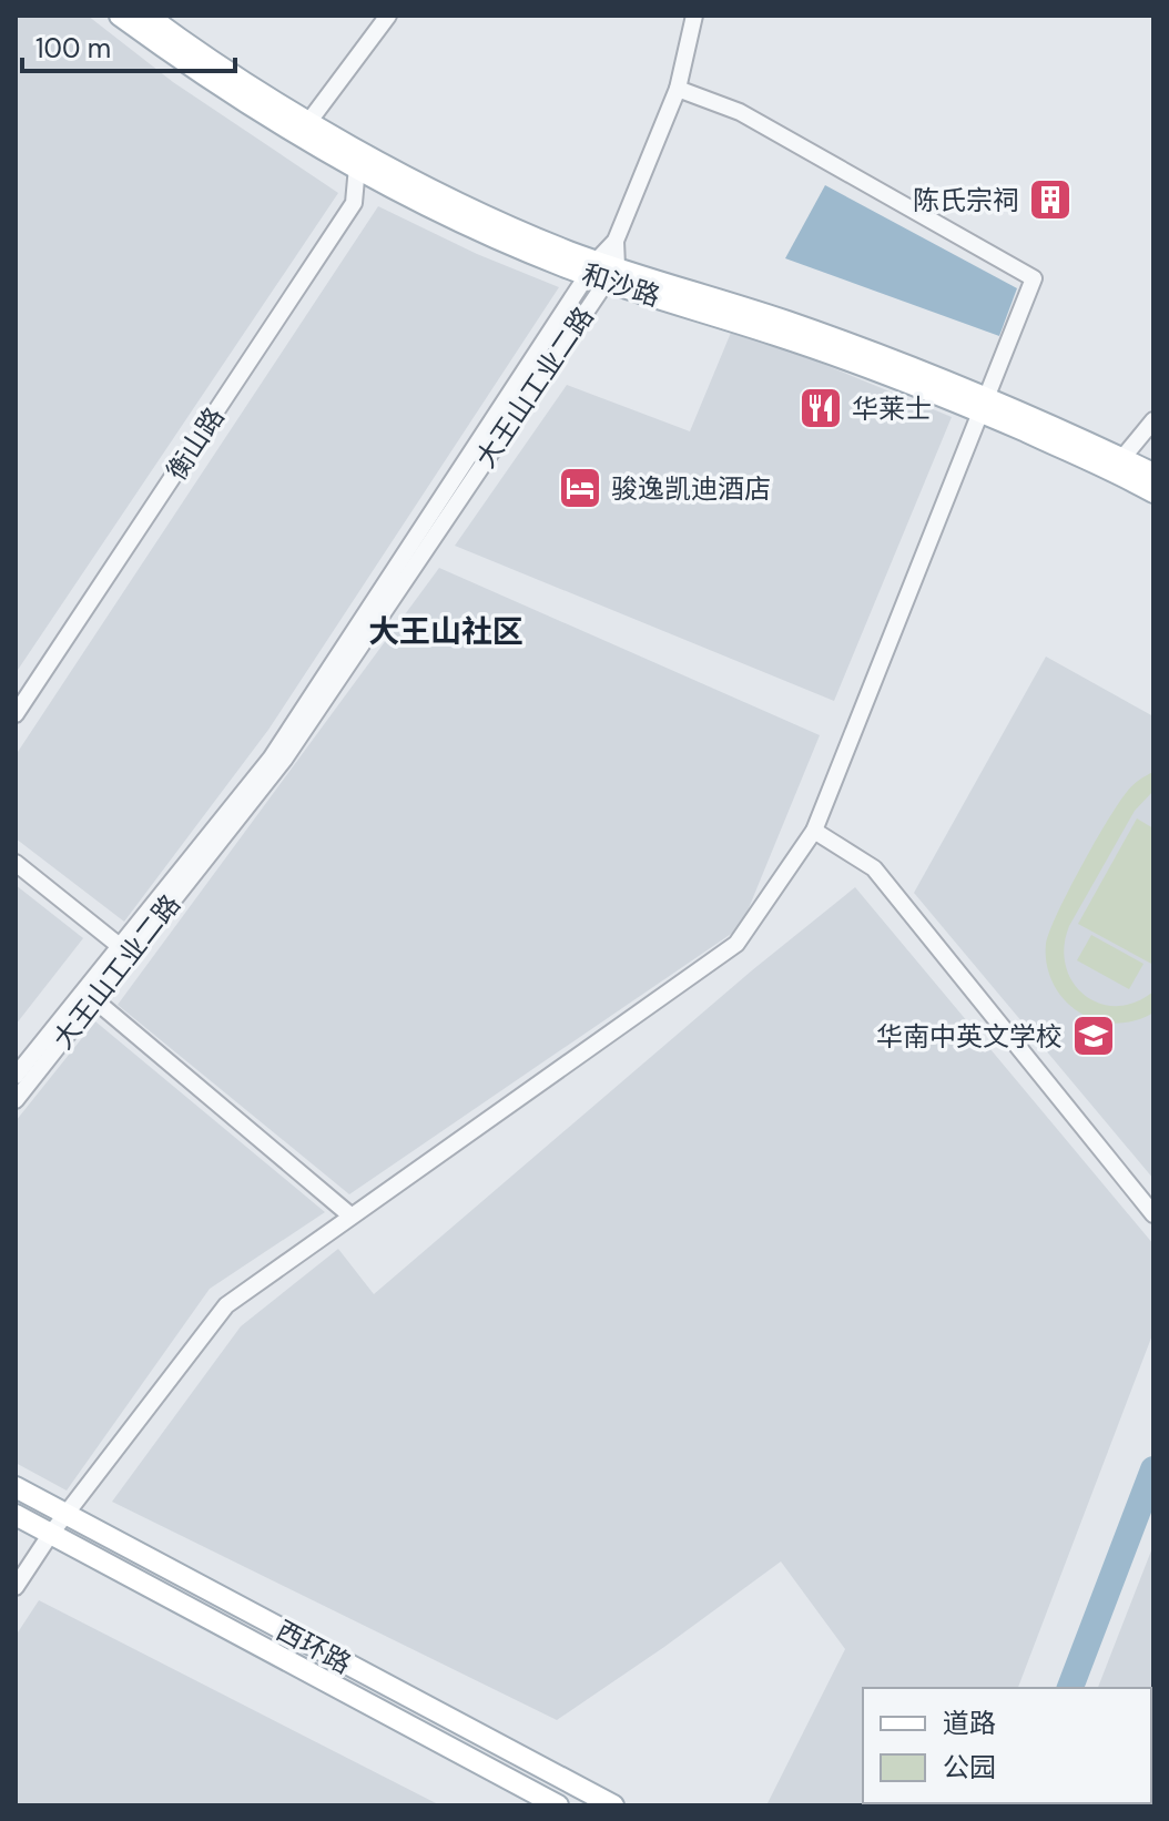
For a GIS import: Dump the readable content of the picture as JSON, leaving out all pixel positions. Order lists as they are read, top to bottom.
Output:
{
  "streets": {
    "main road": ["和沙路", "西环路"],
    "street": ["大王山工业二路", "衡山路"]
  },
  "crossings": [
    ["和沙路", "大王山工业二路"],
    ["和沙路", "衡山路"]
  ],
  "districts": ["大王山社区"],
  "places": {
    "building": ["陈氏宗祠"],
    "restaurant": ["华莱士"],
    "hotel": ["骏逸凯迪酒店"],
    "school or university": ["华南中英文学校"]
  },
  "legend": ["道路", "公园"],
  "scale_bar": "100 m"
}
